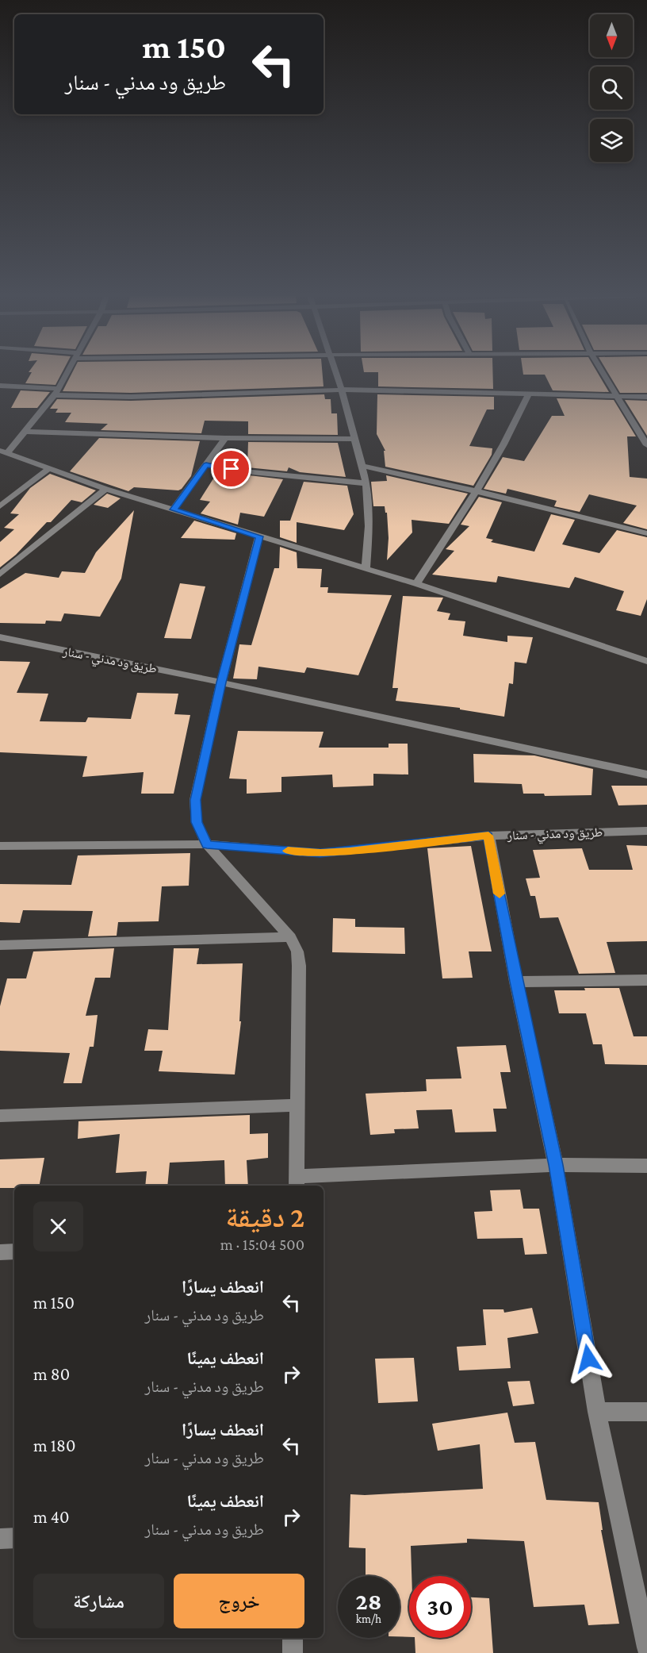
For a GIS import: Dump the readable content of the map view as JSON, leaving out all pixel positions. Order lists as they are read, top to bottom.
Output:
{
  "streets": {
    "street": ["طريق ود مدني - سنار"]
  },
  "north": "bottom",
  "page": {
    "turn": ["150 m", "طريق ود مدني - سنار"],
    "heading": ["2 دقيقة", "500 m · 15:04"],
    "list": [
      {
        "name": "انعطف يسارًا",
        "note": "طريق ود مدني - سنار",
        "value": "150 m"
      },
      {
        "name": "انعطف يمينًا",
        "note": "طريق ود مدني - سنار",
        "value": "80 m"
      },
      {
        "name": "انعطف يسارًا",
        "note": "طريق ود مدني - سنار",
        "value": "180 m"
      },
      {
        "name": "انعطف يمينًا",
        "note": "طريق ود مدني - سنار",
        "value": "40 m"
      }
    ],
    "buttons": ["خروج", "مشاركة"],
    "speed": "28 km/h",
    "limit": "30"
  }
}
